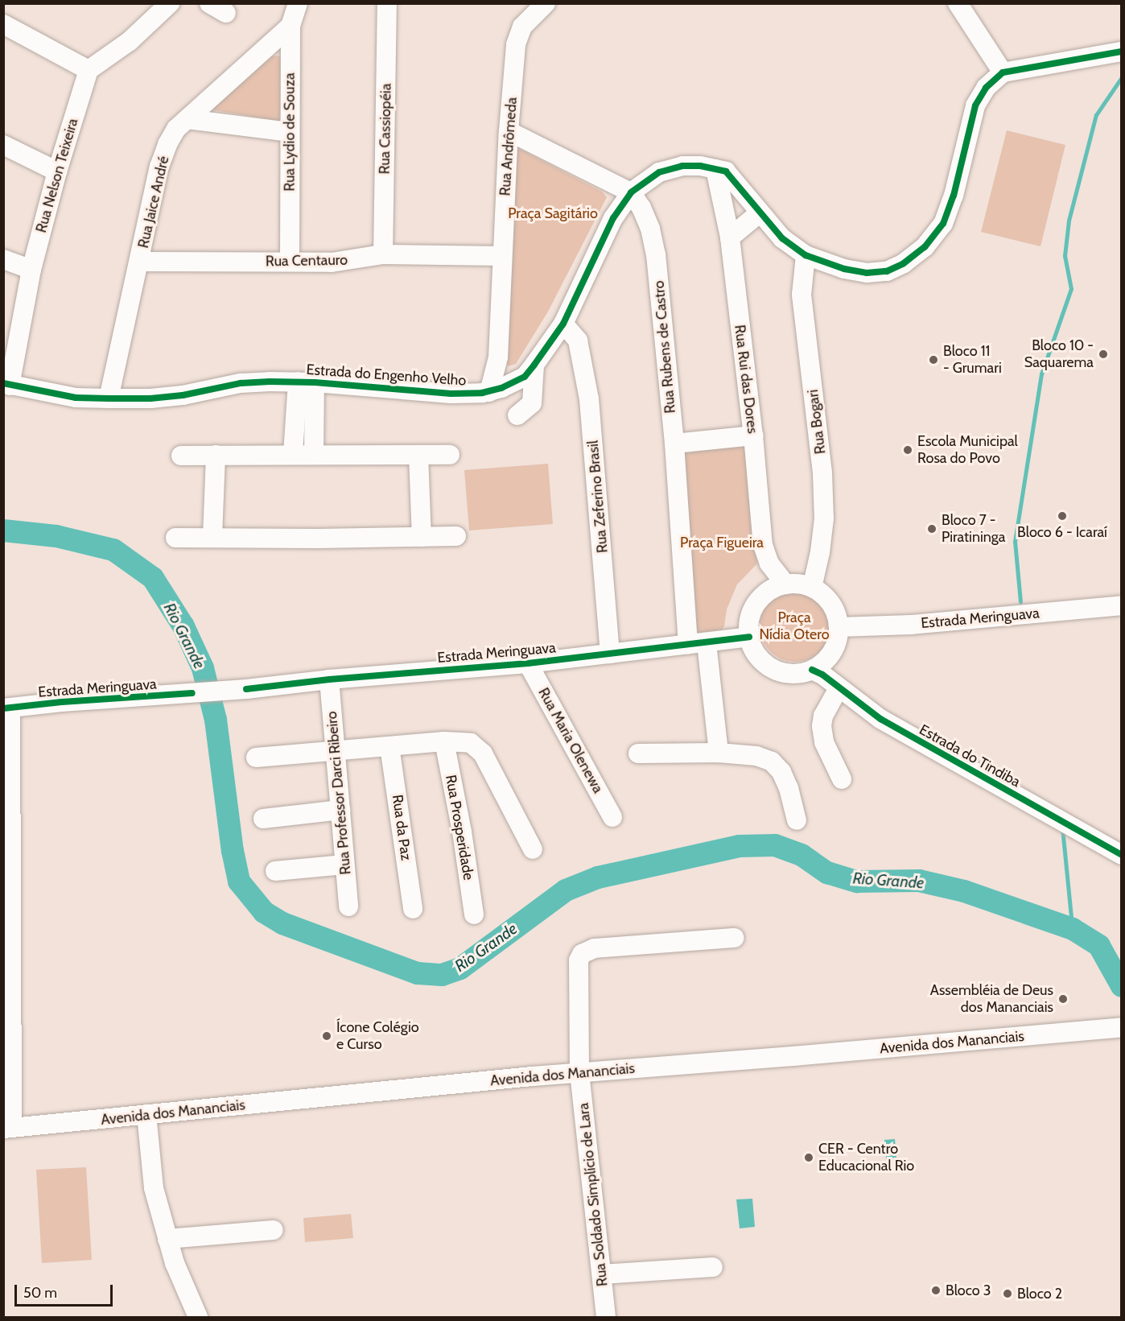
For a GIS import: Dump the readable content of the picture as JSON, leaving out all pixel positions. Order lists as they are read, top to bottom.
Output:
{
  "streets": {
    "street": [
      "Rua Cassiopéia",
      "Rua Lydio de Souza",
      "Rua Andrômeda",
      "Rua Nelson Teixeira",
      "Rua Jaice André",
      "Rua Centauro",
      "Rua Rubens de Castro",
      "Estrada do Engenho Velho",
      "Rua Rui das Dores",
      "Rua Bogari",
      "Rua Zeferino Brasil",
      "Estrada Meringuava",
      "Rua Maria Olenewa",
      "Estrada do Tindiba",
      "Rua Professor Darci Ribeiro",
      "Rua da Paz",
      "Rua Prosperidade",
      "Avenida dos Mananciais",
      "Rua Soldado Simplício de Lara"
    ]
  },
  "crossings": [
    ["Rua Cassiopéia", "Rua Centauro"],
    ["Rua Lydio de Souza", "Rua Jaice André"],
    ["Rua Lydio de Souza", "Rua Centauro"],
    ["Rua Andrômeda", "Rua Centauro"],
    ["Rua Andrômeda", "Estrada do Engenho Velho"],
    ["Rua Nelson Teixeira", "Estrada do Engenho Velho"],
    ["Rua Jaice André", "Rua Centauro"],
    ["Rua Jaice André", "Estrada do Engenho Velho"],
    ["Rua Rubens de Castro", "Estrada do Engenho Velho"],
    ["Rua Rubens de Castro", "Estrada Meringuava"],
    ["Estrada do Engenho Velho", "Rua Rui das Dores"],
    ["Estrada do Engenho Velho", "Rua Bogari"],
    ["Estrada do Engenho Velho", "Rua Zeferino Brasil"],
    ["Rua Rui das Dores", "Rua Bogari"],
    ["Rua Rui das Dores", "Estrada Meringuava"],
    ["Rua Rui das Dores", "Estrada do Tindiba"],
    ["Rua Bogari", "Estrada Meringuava"],
    ["Rua Bogari", "Estrada do Tindiba"],
    ["Rua Zeferino Brasil", "Estrada Meringuava"],
    ["Estrada Meringuava", "Rua Maria Olenewa"],
    ["Estrada Meringuava", "Estrada do Tindiba"],
    ["Estrada Meringuava", "Rua Professor Darci Ribeiro"],
    ["Avenida dos Mananciais", "Rua Soldado Simplício de Lara"]
  ],
  "water": ["Rio Grande"],
  "parks": ["Praça Sagitário", "Praça Figueira", "Praça Nídia Otero"],
  "places": [
    "Bloco 10 - Saquarema",
    "Bloco 11 - Grumari",
    "Escola Municipal Rosa do Povo",
    "Bloco 6 - Icaraí",
    "Bloco 7 - Piratininga",
    "Assembléia de Deus dos Mananciais",
    "Ícone Colégio e Curso",
    "CER - Centro Educacional Rio",
    "Bloco 3",
    "Bloco 2"
  ],
  "scale_bar": "50 m"
}
